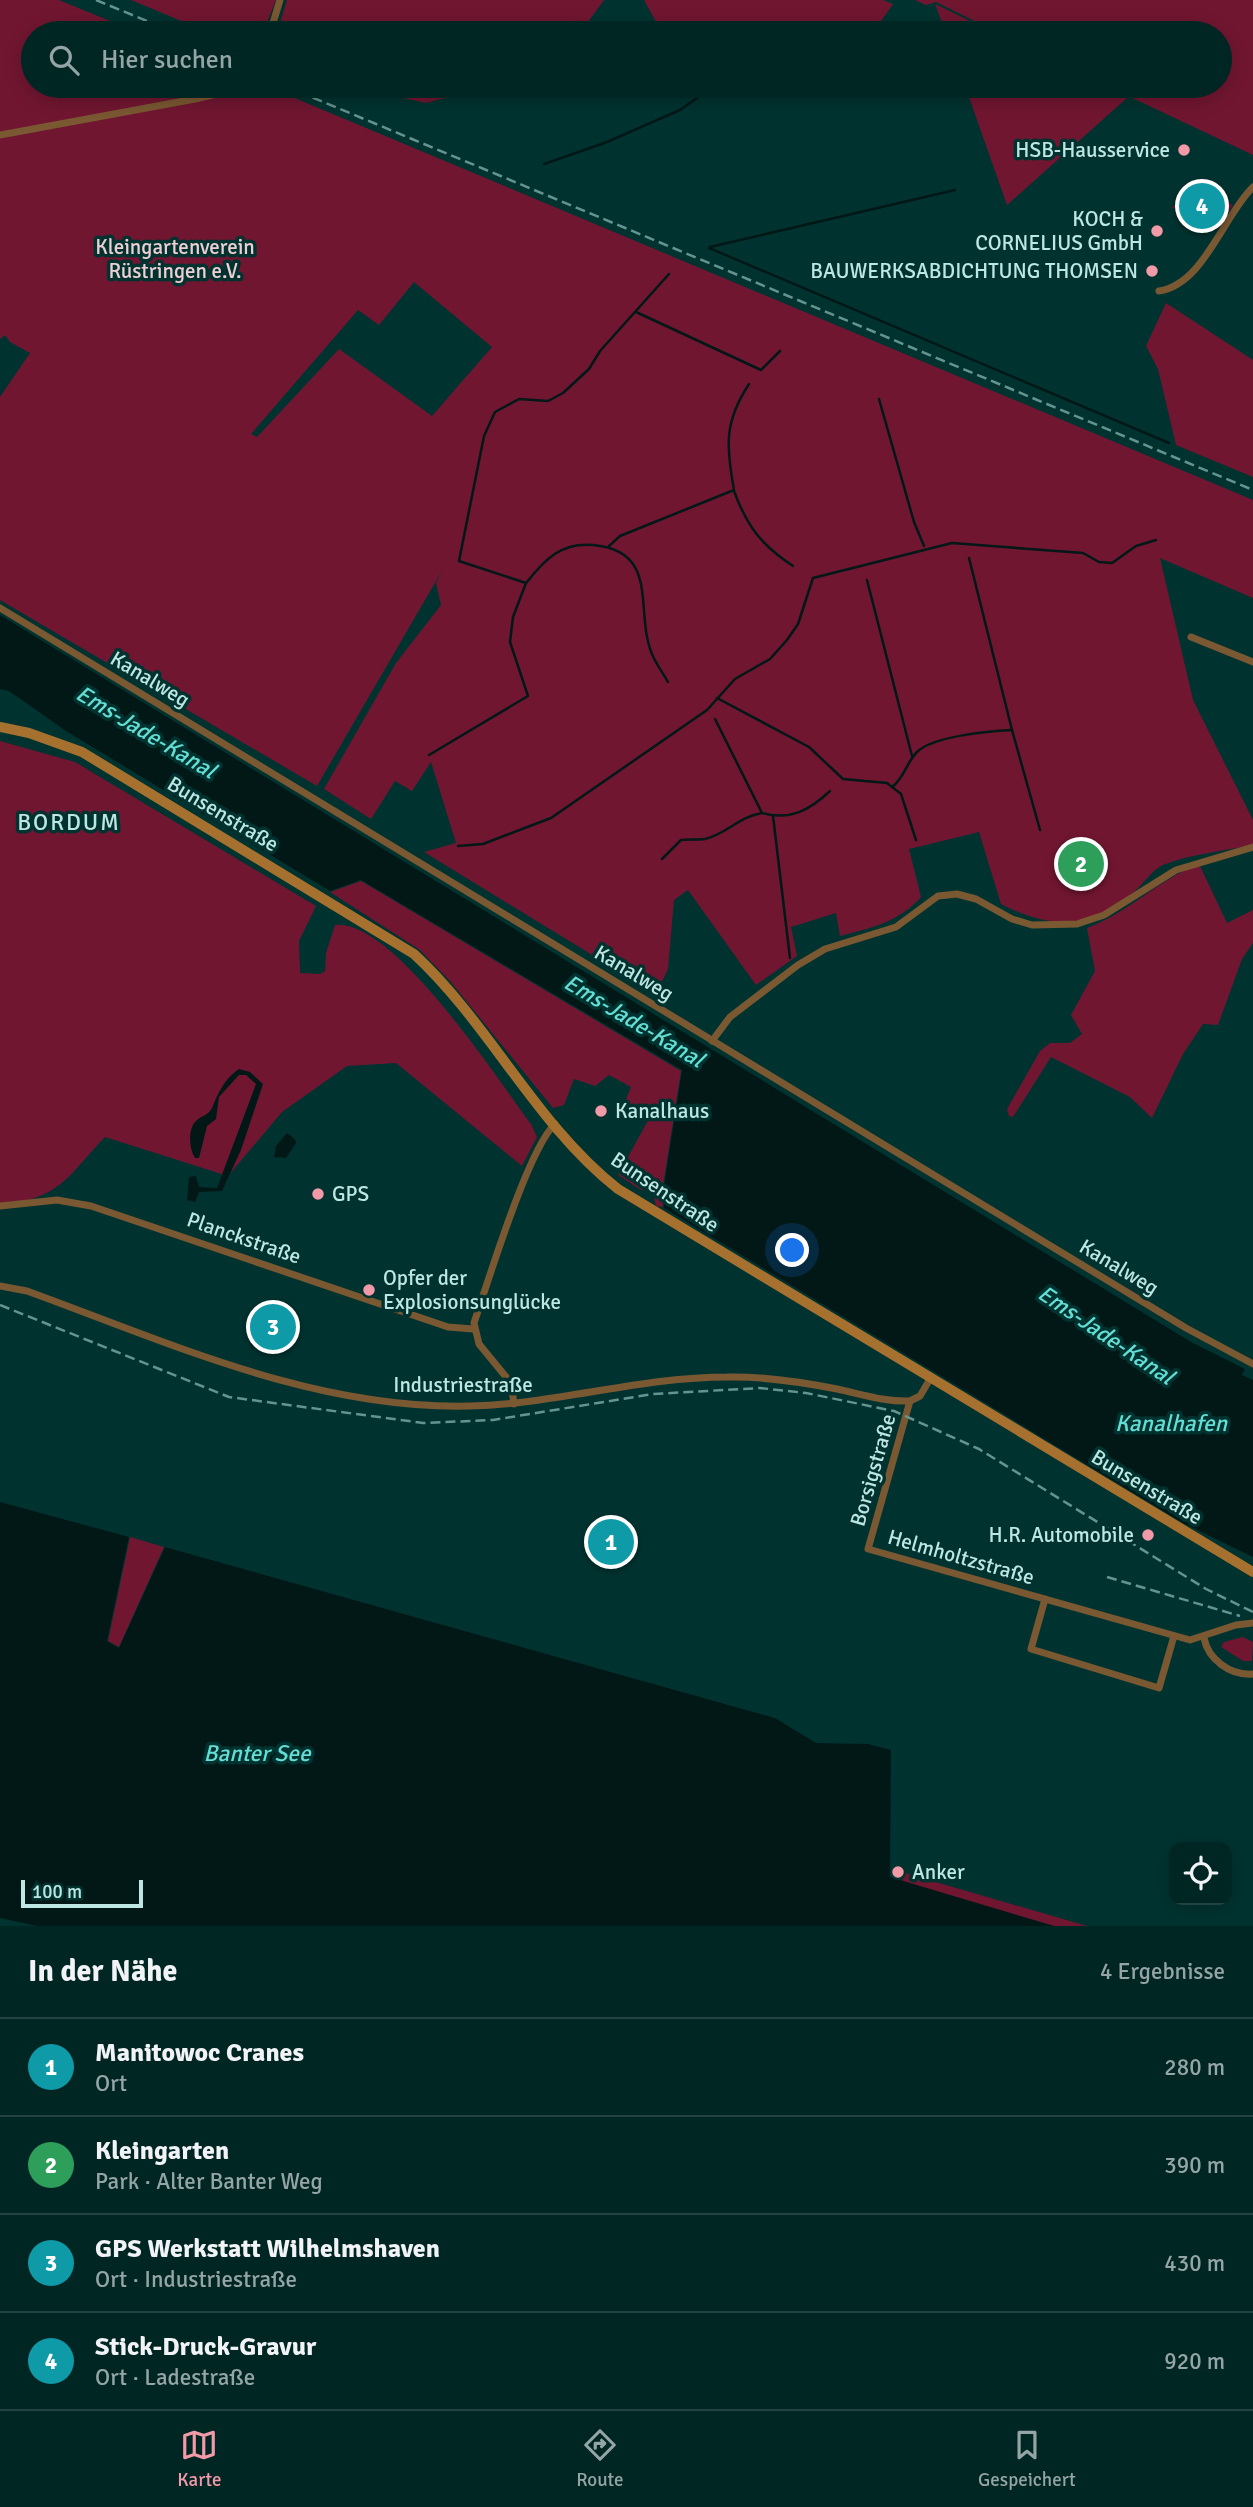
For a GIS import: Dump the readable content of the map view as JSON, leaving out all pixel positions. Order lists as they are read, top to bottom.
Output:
{
  "streets": {
    "street": [
      "Kanalweg",
      "Bunsenstraße",
      "Planckstraße",
      "Industriestraße",
      "Borsigstraße",
      "Helmholtzstraße"
    ]
  },
  "crossings": [
    ["Industriestraße", "Borsigstraße"],
    ["Borsigstraße", "Helmholtzstraße"]
  ],
  "districts": ["BORDUM"],
  "water": ["Ems-Jade-Kanal", "Kanalhafen", "Banter See"],
  "parks": ["Kleingartenverein Rüstringen e.V."],
  "places": [
    "HSB-Hausservice",
    "KOCH & CORNELIUS GmbH",
    "BAUWERKSABDICHTUNG THOMSEN",
    "Kanalhaus",
    "GPS",
    "Opfer der Explosionsunglücke",
    "H.R. Automobile",
    "Anker"
  ],
  "scale_bar": "100 m",
  "page": {
    "search": "Hier suchen",
    "pins": [
      "4",
      "2",
      "3",
      "1"
    ],
    "scale": "100 m",
    "heading": ["In der Nähe", "4 Ergebnisse"],
    "list": [
      {
        "mark": "1",
        "name": "Manitowoc Cranes",
        "note": "Ort",
        "value": "280 m"
      },
      {
        "mark": "2",
        "name": "Kleingarten",
        "note": "Park · Alter Banter Weg",
        "value": "390 m"
      },
      {
        "mark": "3",
        "name": "GPS Werkstatt Wilhelmshaven",
        "note": "Ort · Industriestraße",
        "value": "430 m"
      },
      {
        "mark": "4",
        "name": "Stick-Druck-Gravur",
        "note": "Ort · Ladestraße",
        "value": "920 m"
      }
    ],
    "nav": ["Karte", "Route", "Gespeichert"]
  }
}
